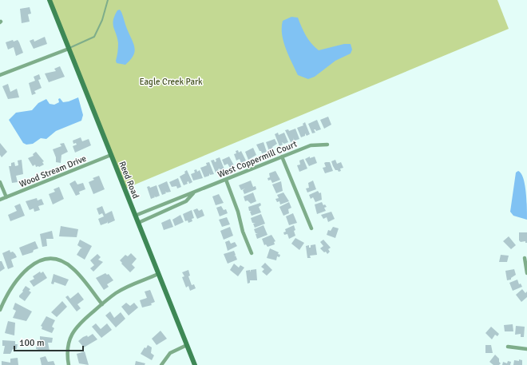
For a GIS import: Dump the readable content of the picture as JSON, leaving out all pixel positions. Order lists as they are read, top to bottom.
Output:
{
  "streets": {
    "main road": ["Reed Road"],
    "street": ["West Coppermill Court", "Wood Stream Drive"]
  },
  "crossings": [
    ["West Coppermill Court", "Reed Road"],
    ["Wood Stream Drive", "Reed Road"]
  ],
  "parks": ["Eagle Creek Park"],
  "scale_bar": "100 m"
}
